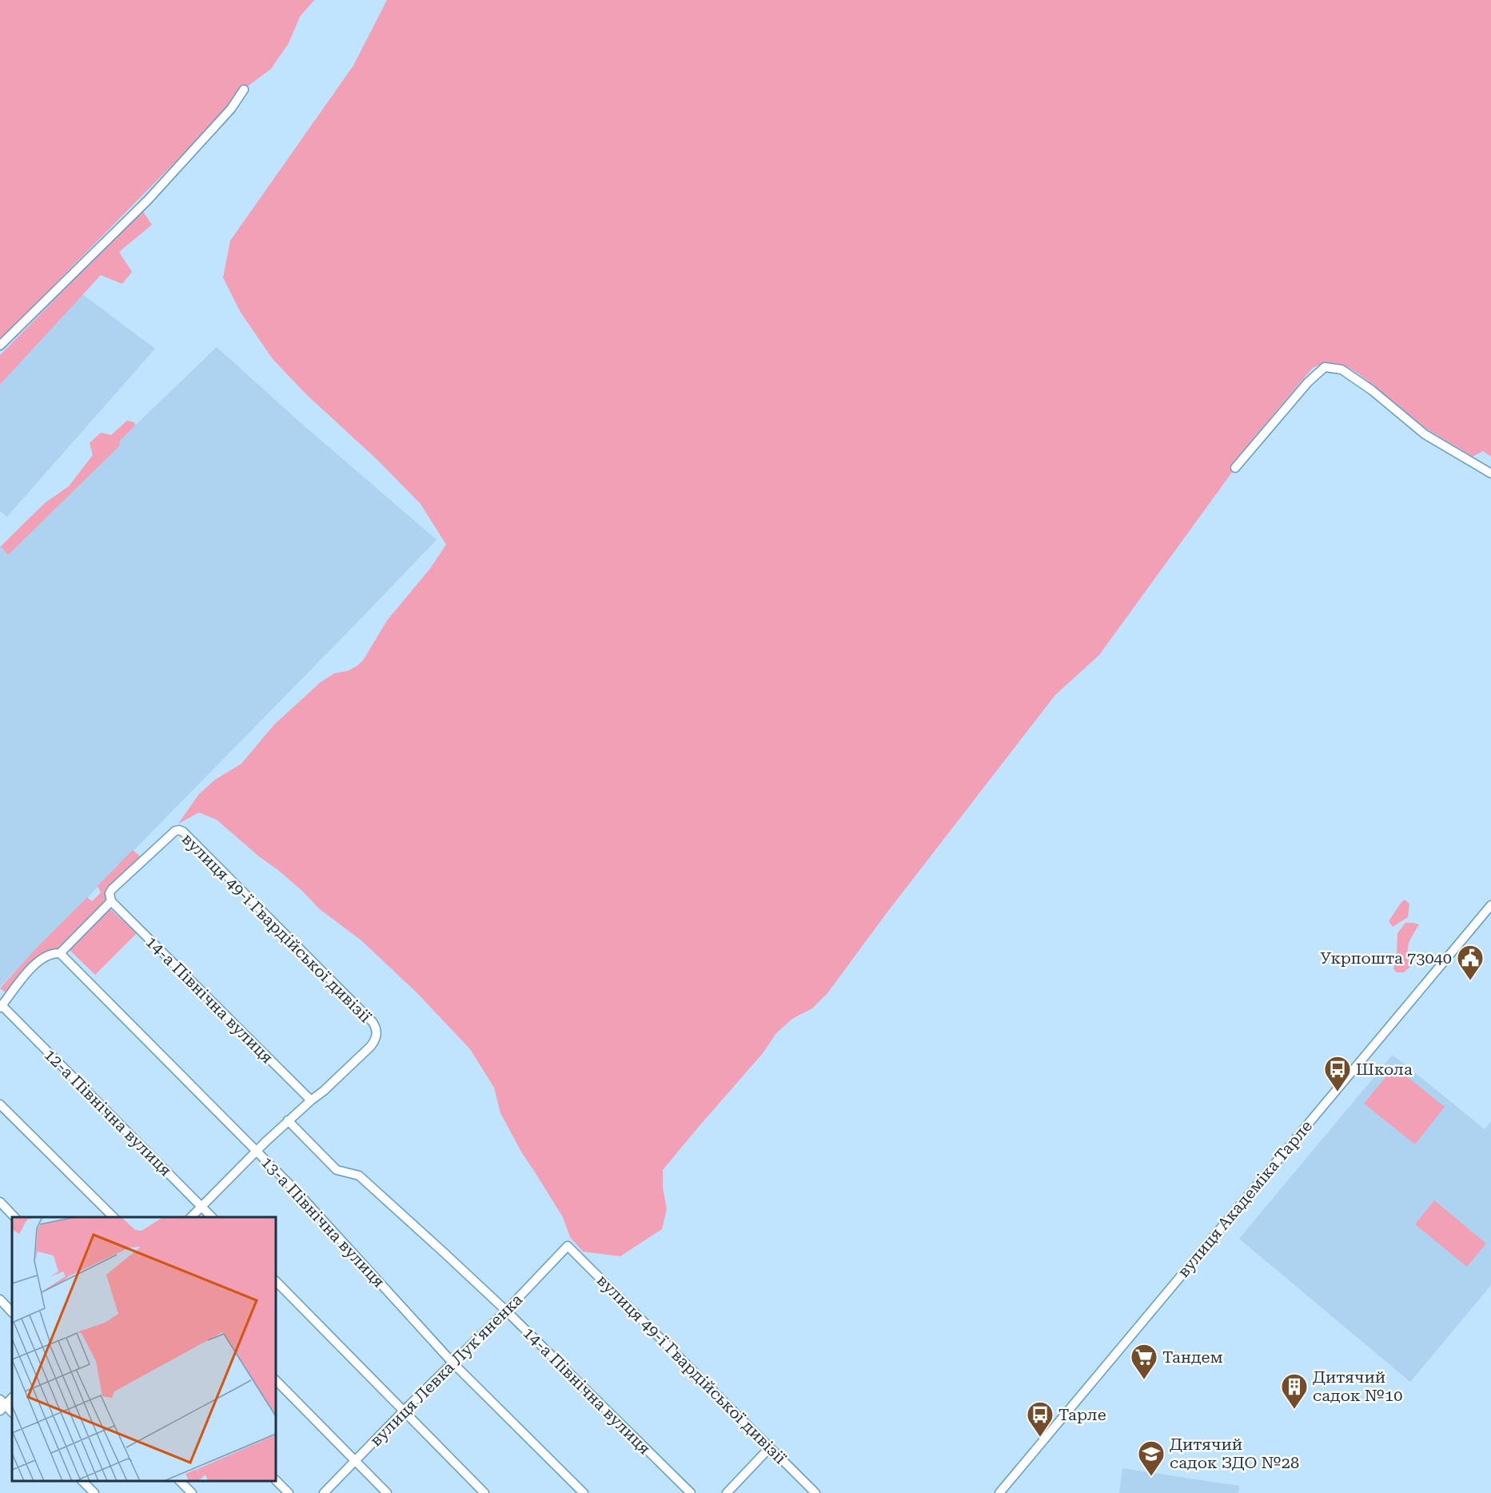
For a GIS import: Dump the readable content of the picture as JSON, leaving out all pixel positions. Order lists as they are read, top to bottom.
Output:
{
  "streets": {
    "street": [
      "вулиця 49-ї Гвардійської дивізії",
      "14-а Північна вулиця",
      "12-а Північна вулиця",
      "вулиця Академіка Тарле",
      "13-а Північна вулиця",
      "вулиця Левка Лук'яненка"
    ]
  },
  "crossings": [
    ["вулиця 49-ї Гвардійської дивізії", "14-а Північна вулиця"],
    ["вулиця 49-ї Гвардійської дивізії", "вулиця Левка Лук'яненка"],
    ["14-а Північна вулиця", "вулиця Левка Лук'яненка"],
    ["13-а Північна вулиця", "вулиця Левка Лук'яненка"]
  ],
  "places": {
    "public building": ["Укрпошта 73040"],
    "bus stop": ["Школа", "Тарле"],
    "supermarket": ["Тандем"],
    "building": ["Дитячий садок №10"],
    "school or university": ["Дитячий садок ЗДО №28"]
  }
}
